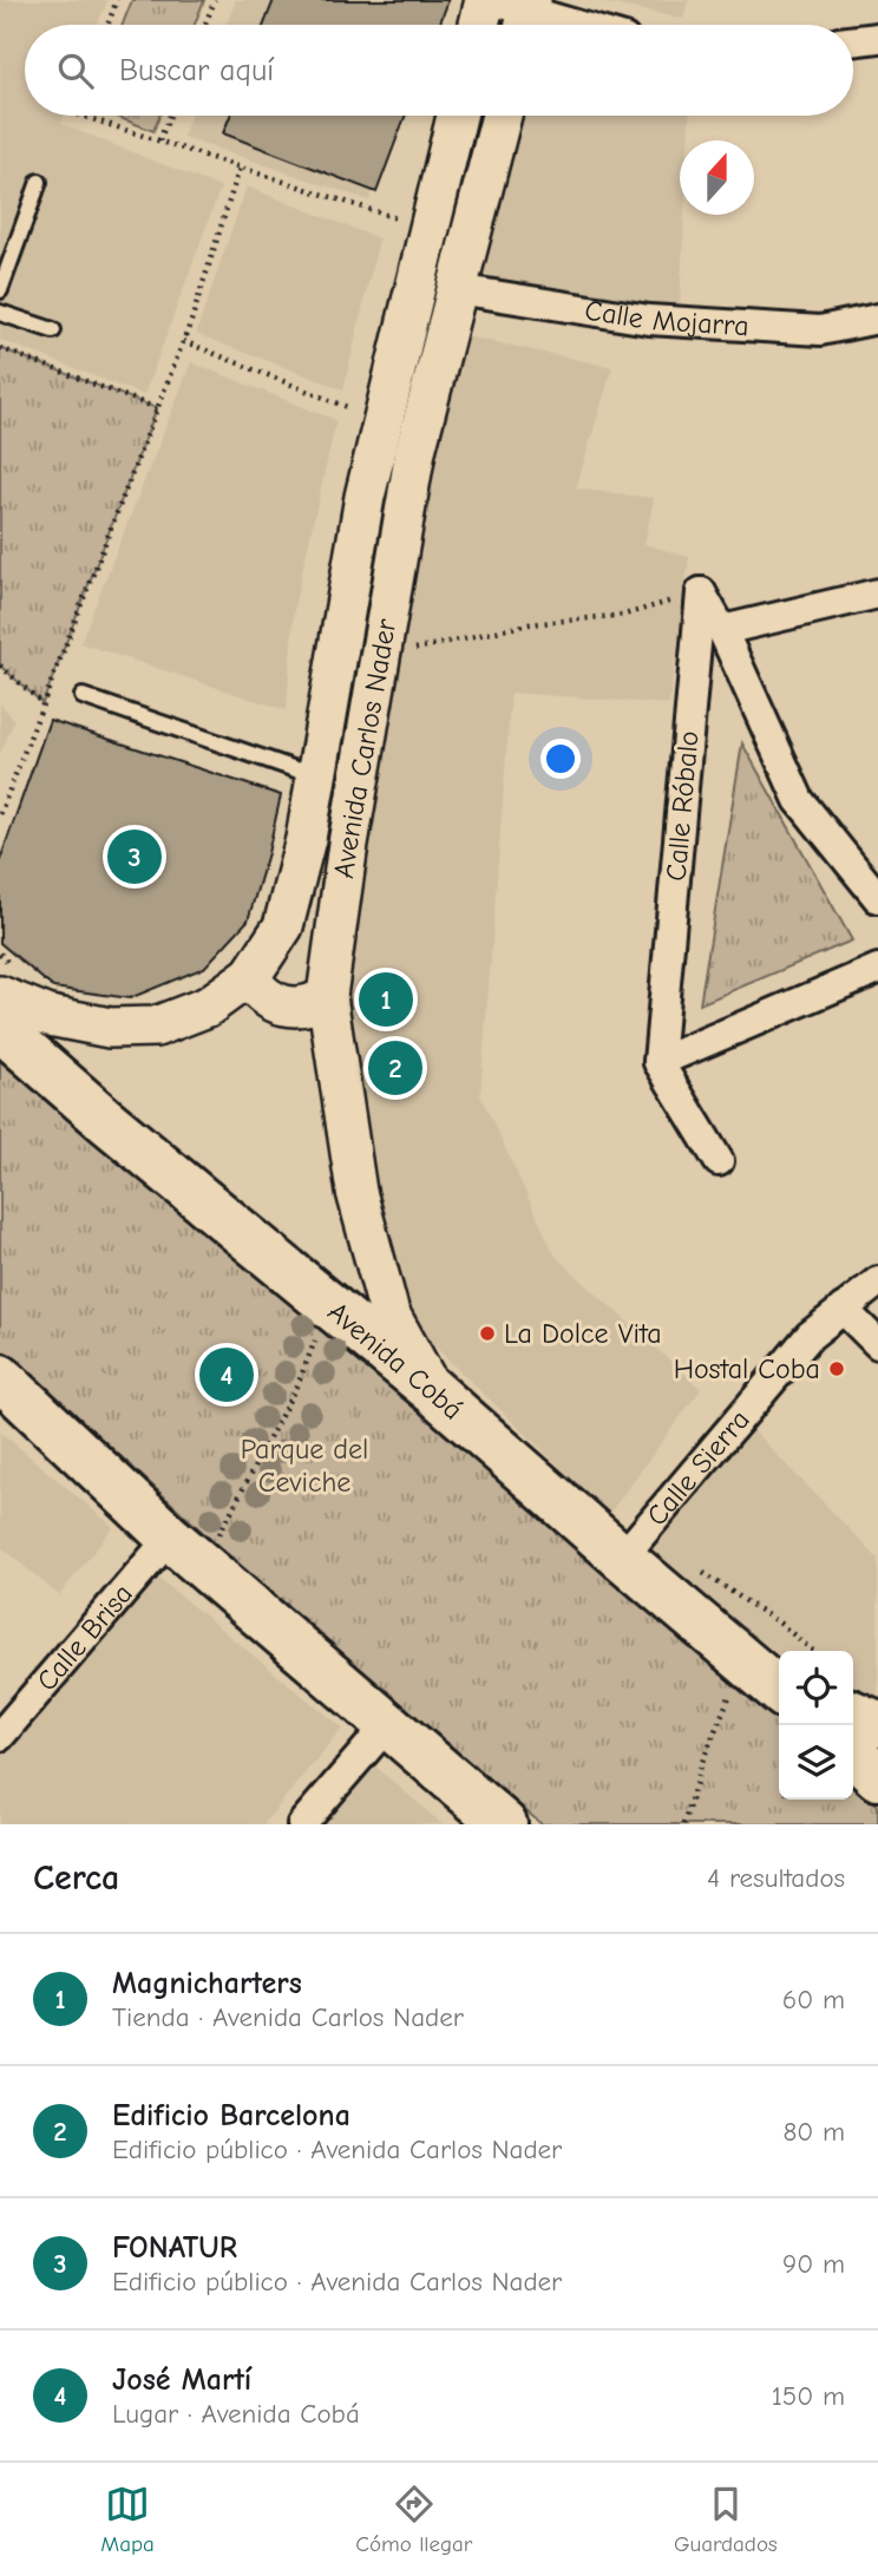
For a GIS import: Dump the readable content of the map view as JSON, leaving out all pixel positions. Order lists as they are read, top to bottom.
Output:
{
  "streets": {
    "main road": ["Avenida Cobá"],
    "street": [
      "Calle Mojarra",
      "Avenida Carlos Nader",
      "Calle Róbalo",
      "Calle Sierra",
      "Calle Brisa"
    ]
  },
  "crossings": [
    ["Calle Mojarra", "Avenida Carlos Nader"],
    ["Avenida Carlos Nader", "Avenida Cobá"],
    ["Avenida Cobá", "Calle Sierra"]
  ],
  "parks": ["Parque del Ceviche"],
  "places": ["La Dolce Vita", "Hostal Coba"],
  "north": "top",
  "page": {
    "search": "Buscar aquí",
    "pins": [
      "3",
      "1",
      "2",
      "4"
    ],
    "heading": ["Cerca", "4 resultados"],
    "list": [
      {
        "mark": "1",
        "name": "Magnicharters",
        "note": "Tienda · Avenida Carlos Nader",
        "value": "60 m"
      },
      {
        "mark": "2",
        "name": "Edificio Barcelona",
        "note": "Edificio público · Avenida Carlos Nader",
        "value": "80 m"
      },
      {
        "mark": "3",
        "name": "FONATUR",
        "note": "Edificio público · Avenida Carlos Nader",
        "value": "90 m"
      },
      {
        "mark": "4",
        "name": "José Martí",
        "note": "Lugar · Avenida Cobá",
        "value": "150 m"
      }
    ],
    "nav": ["Mapa", "Cómo llegar", "Guardados"]
  }
}
